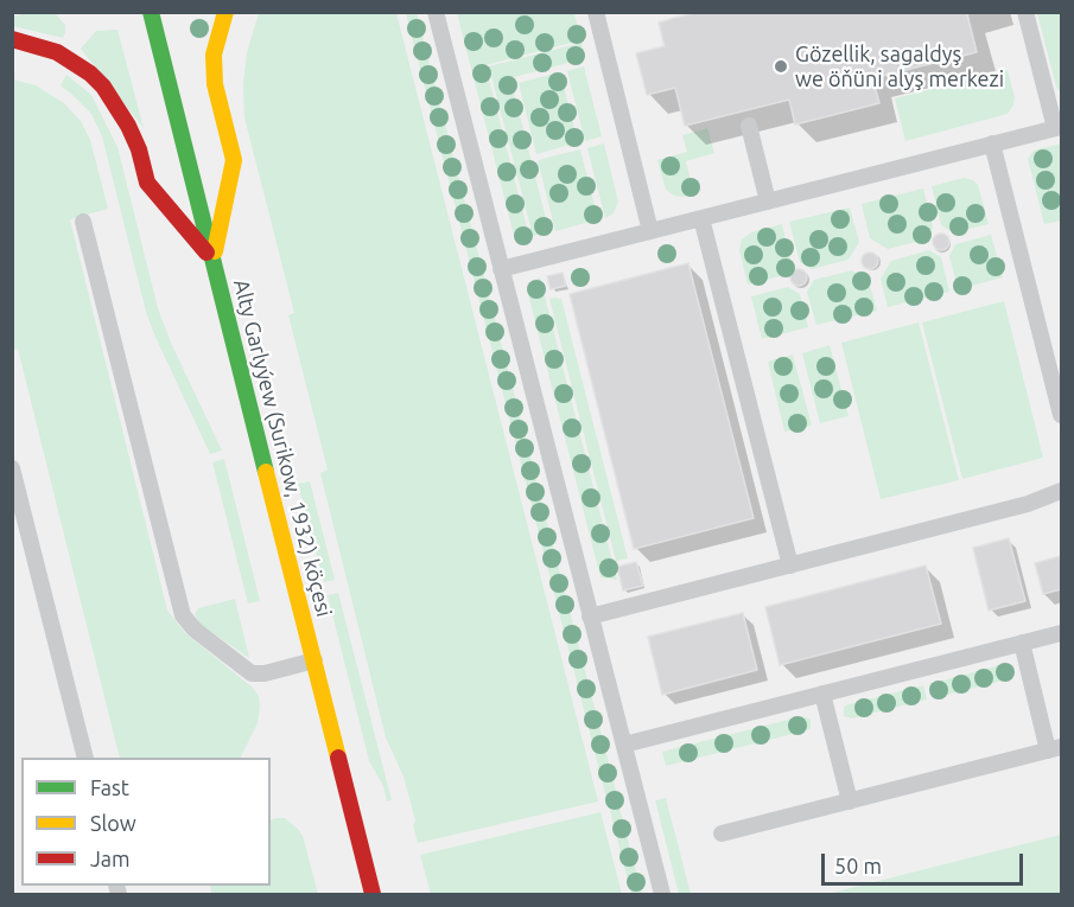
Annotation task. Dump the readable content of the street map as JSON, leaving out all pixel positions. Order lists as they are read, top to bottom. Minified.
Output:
{"streets":{"street":["Alty Garlyýew (Surikow, 1932) köçesi"]},"places":["Gözellik, sagaldyş we öňüni alyş merkezi"],"legend":["Fast","Slow","Jam"],"scale_bar":"50 m"}
